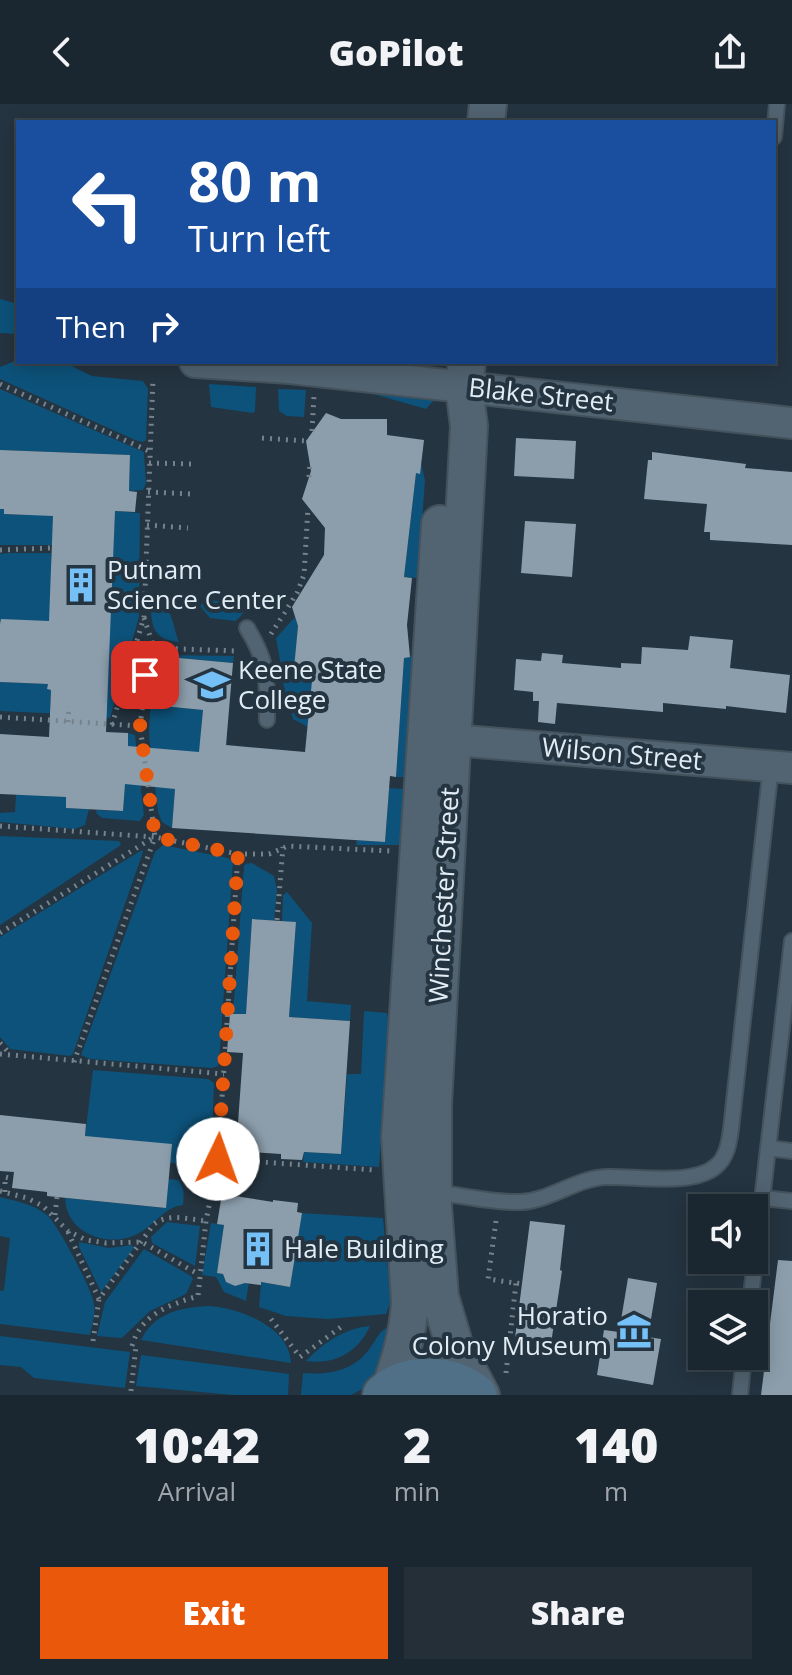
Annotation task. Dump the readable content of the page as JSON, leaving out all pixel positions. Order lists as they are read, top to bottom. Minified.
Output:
{"streets":{"street":["Blake Street","Wilson Street","Winchester Street"]},"crossings":[["Blake Street","Winchester Street"],["Wilson Street","Winchester Street"]],"places":{"building":["Putnam Science Center","Hale Building"],"school or university":["Keene State College"],"museum":["Horatio Colony Museum"]},"page":{"header":"GoPilot","turn":["80 m","Turn left"],"then":"Then","eta":["10:42","Arrival","2","min","140","m"],"buttons":["Exit","Share"]}}
